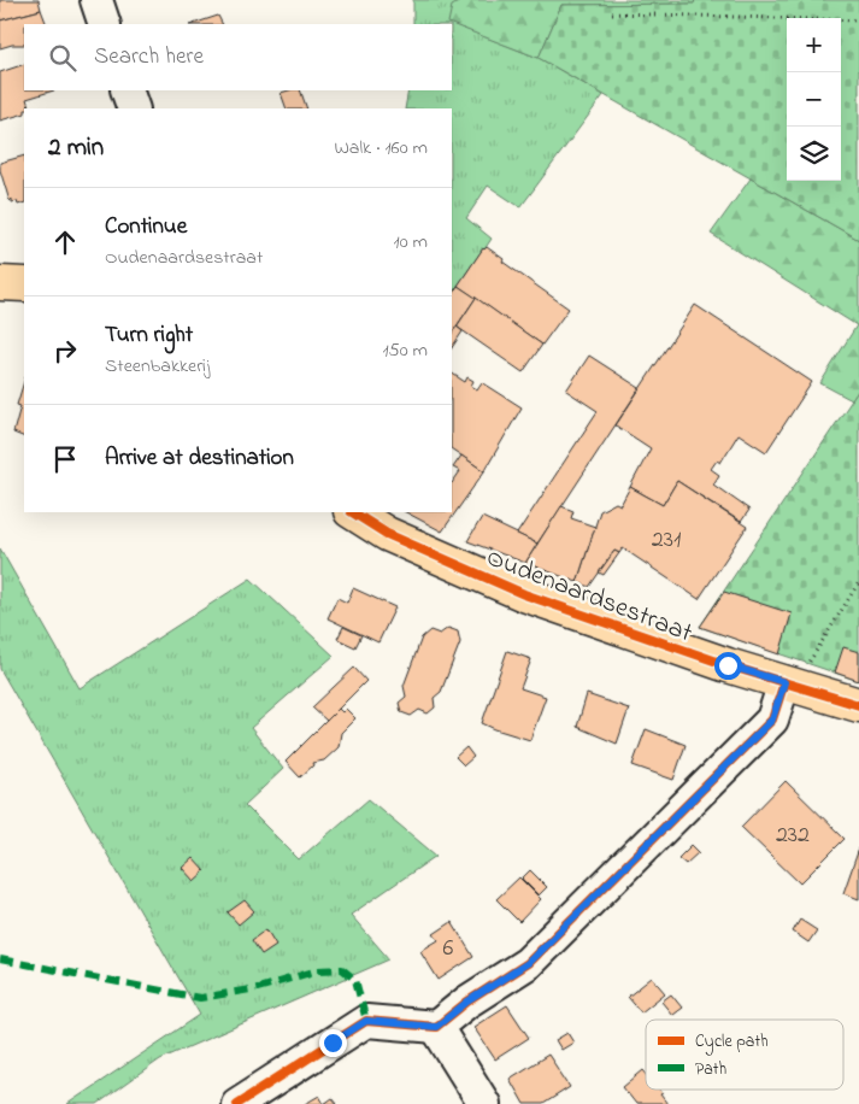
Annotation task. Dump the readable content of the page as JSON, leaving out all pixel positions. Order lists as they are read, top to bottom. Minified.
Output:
{"streets":{"main road":["Oudenaardsestraat"]},"house_numbers":["231","232","6"],"legend":["Cycle path","Path"],"page":{"map_buttons":["+","−"],"search":"Search here","heading":["2 min","Walk · 160 m"],"list":[["Continue","Oudenaardsestraat","10 m"],["Turn right","Steenbakkerij","150 m"],"Arrive at destination"]}}
